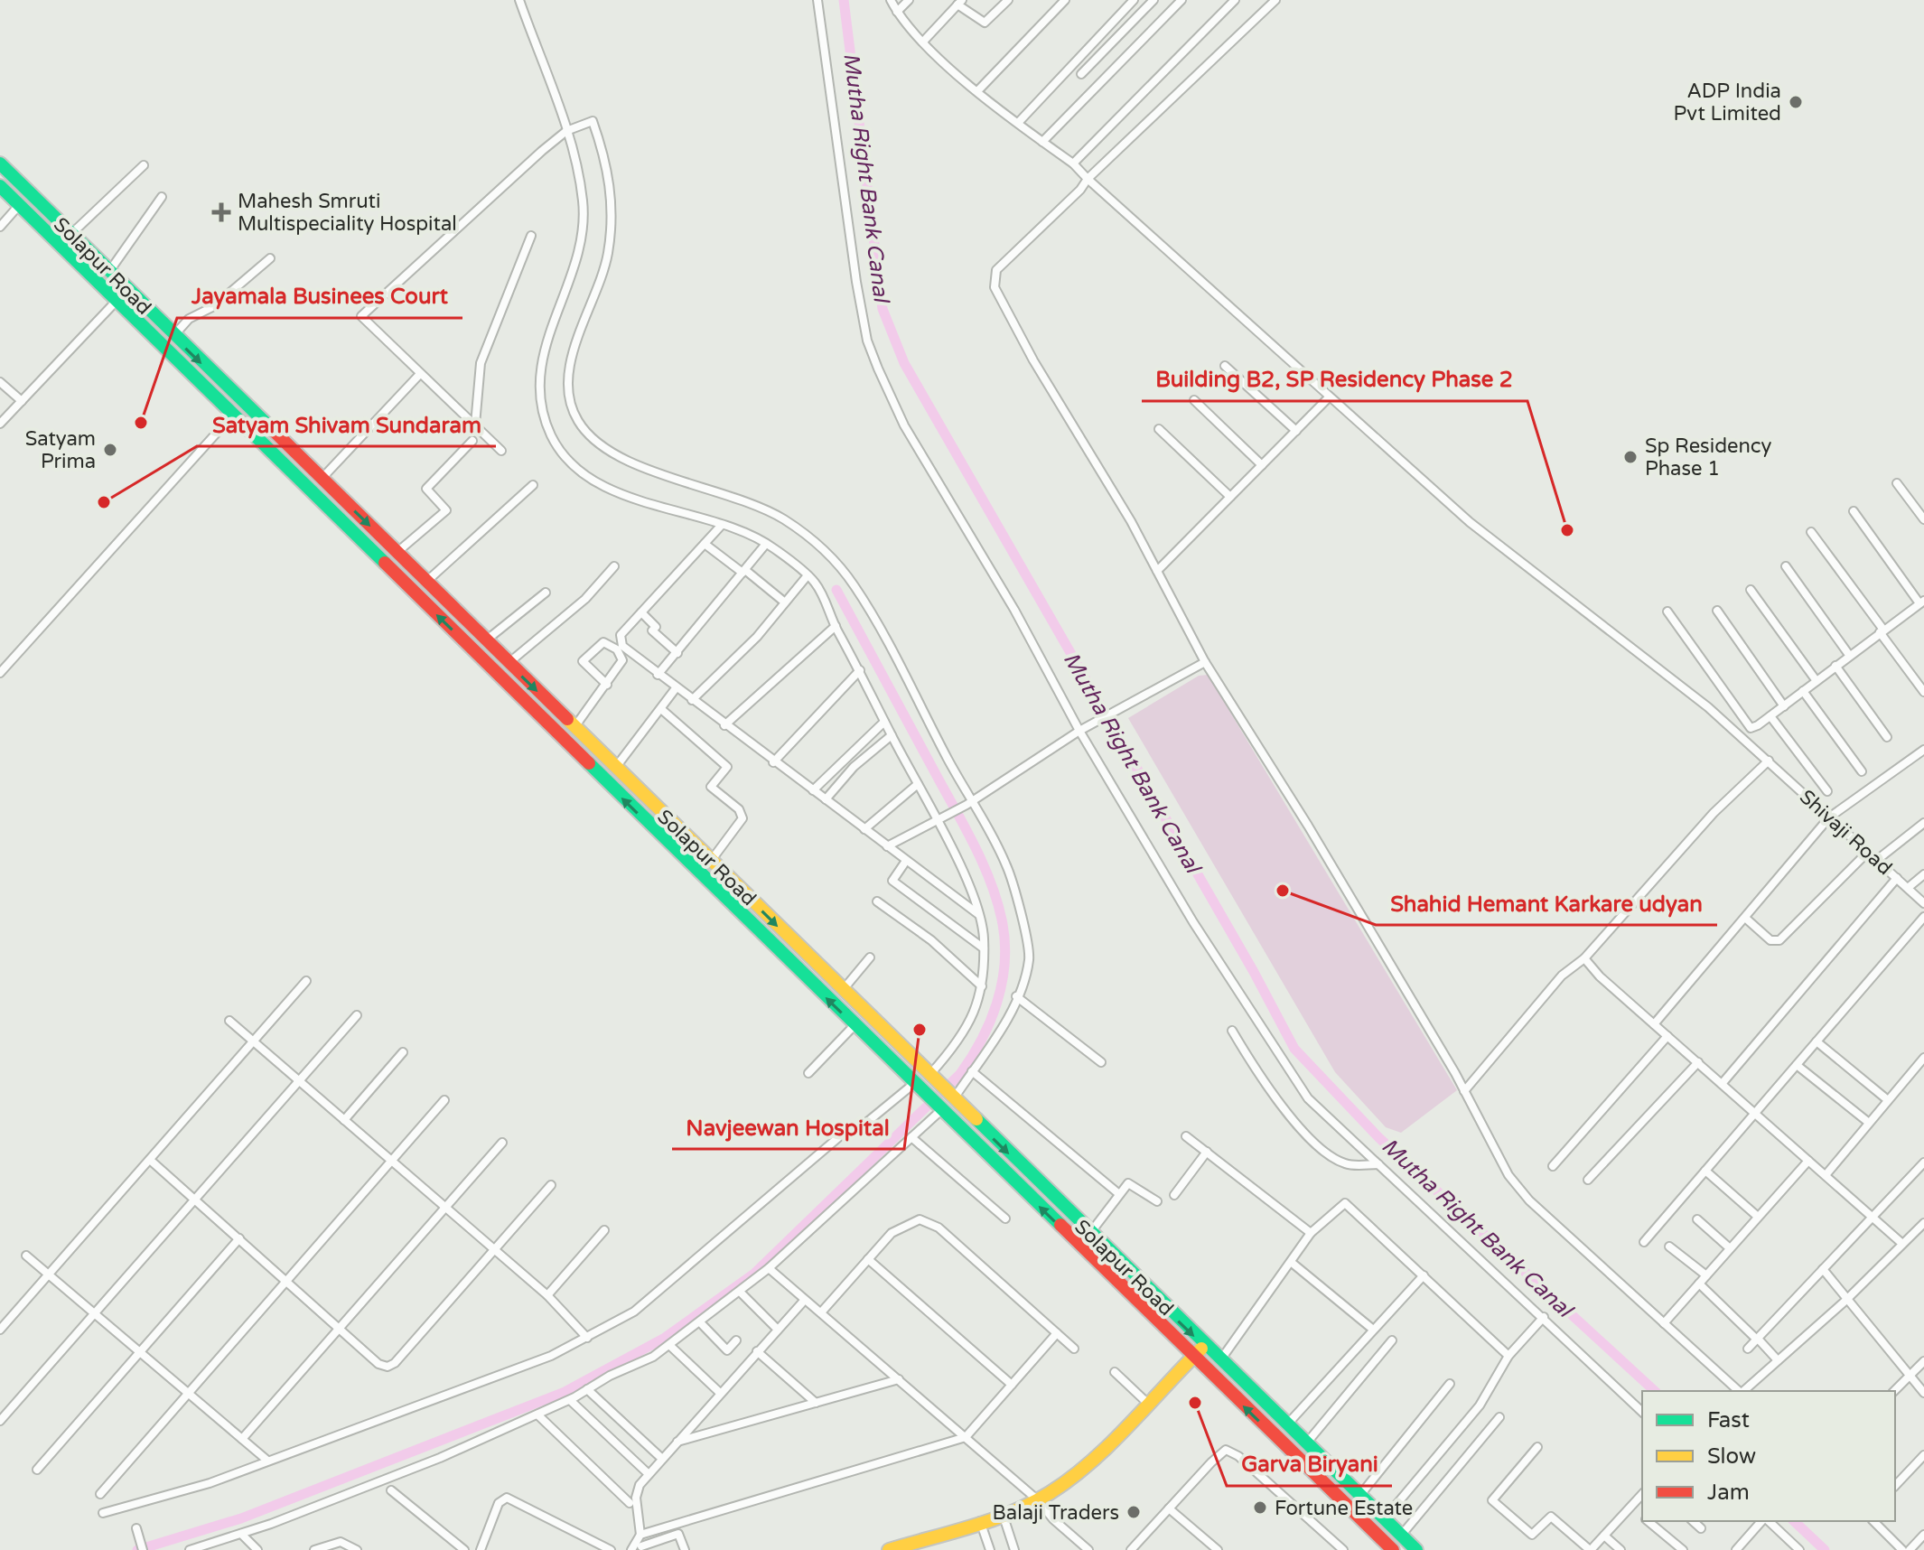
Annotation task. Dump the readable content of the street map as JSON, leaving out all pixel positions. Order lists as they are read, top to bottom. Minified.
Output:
{"streets":{"main road":["Solapur Road"],"street":["Shivaji Road"]},"water":["Mutha Right Bank Canal"],"places":{"other":["ADP India Pvt Limited","Jayamala Businees Court","Satyam Prima","Sp Residency Phase 1","Satyam Shivam Sundaram","Building B2, SP Residency Phase 2","Shahid Hemant Karkare udyan","Navjeewan Hospital","Garva Biryani","Fortune Estate","Balaji Traders"],"health":["Mahesh Smruti Multispeciality Hospital"]},"legend":["Fast","Slow","Jam"]}
